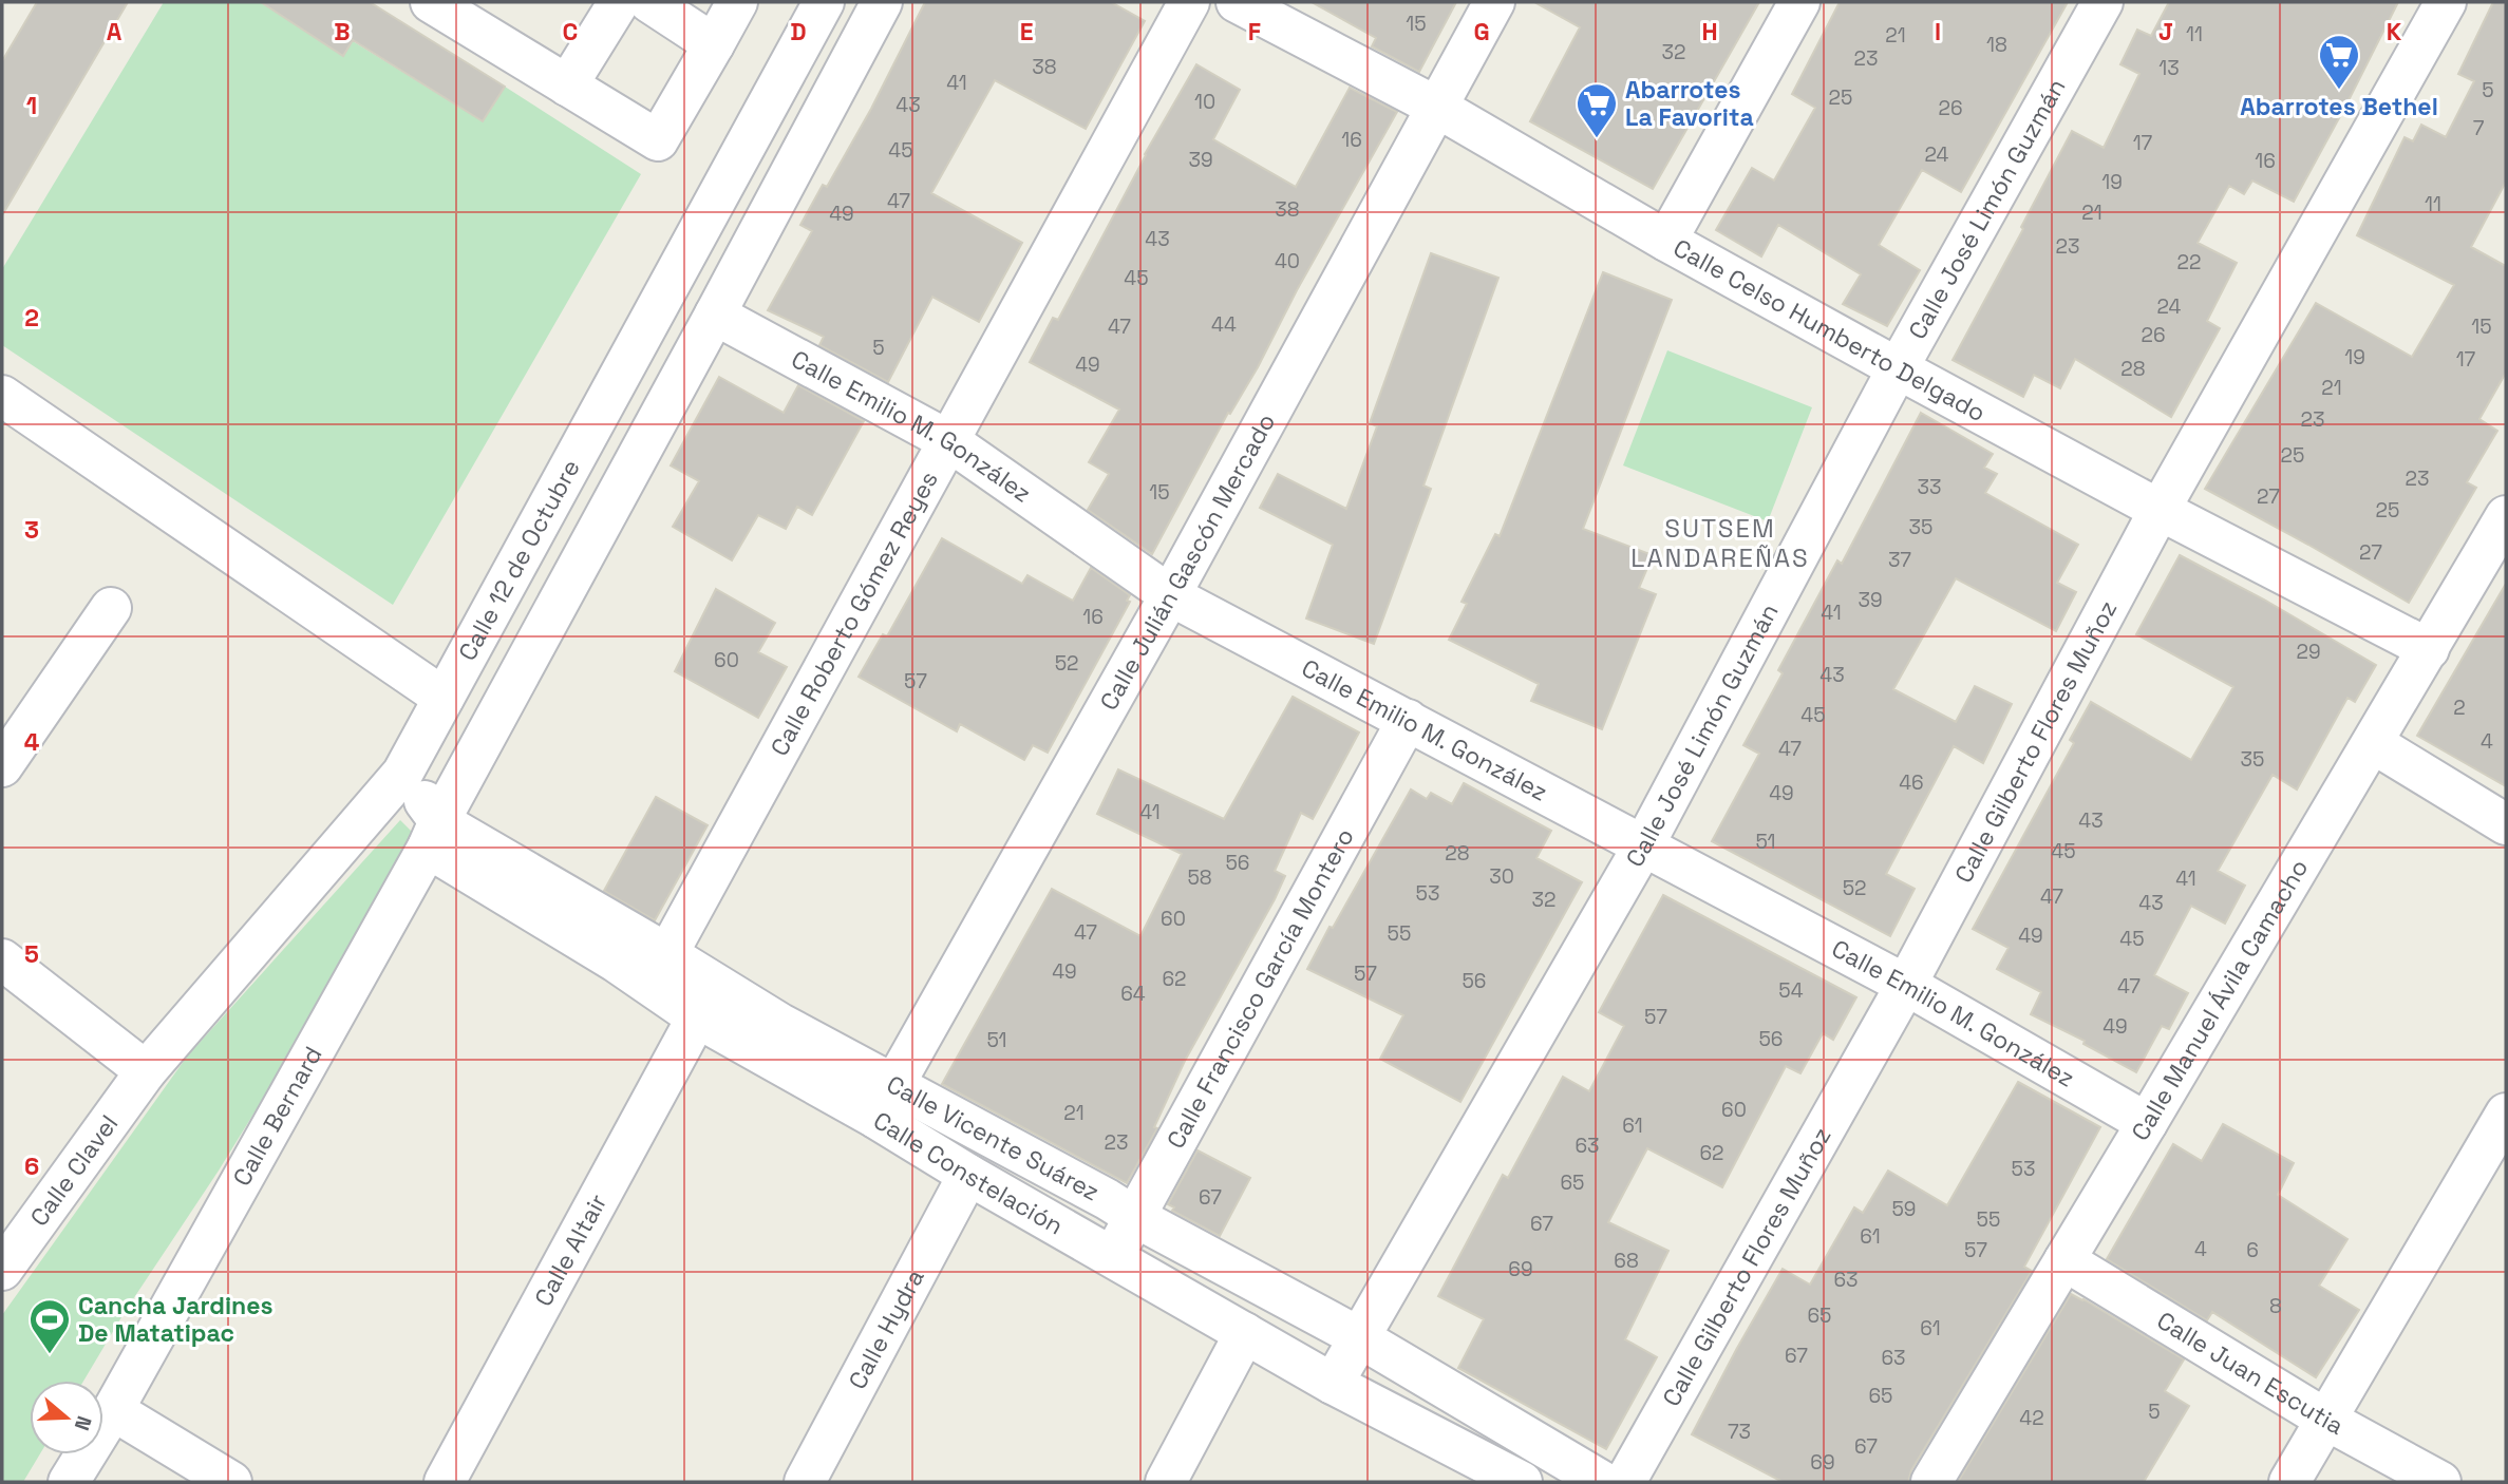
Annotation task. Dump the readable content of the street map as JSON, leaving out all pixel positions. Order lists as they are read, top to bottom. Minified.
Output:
{"streets":{"street":["Calle José Limón Guzmán","Calle Celso Humberto Delgado","Calle Emilio M. González","Calle 12 de Octubre","Calle Julián Gascón Mercado","Calle Roberto Gómez Reyes","Calle Gilberto Flores Muñoz","Calle Francisco García Montero","Calle Manuel Ávila Camacho","Calle Bernard","Calle Vicente Suárez","Calle Clavel","Calle Constelación","Calle Altair","Calle Hydra","Calle Juan Escutia"]},"crossings":[["Calle José Limón Guzmán","Calle Celso Humberto Delgado"],["Calle José Limón Guzmán","Calle Emilio M. González"],["Calle José Limón Guzmán","Calle Vicente Suárez"],["Calle José Limón Guzmán","Calle Constelación"],["Calle Celso Humberto Delgado","Calle Julián Gascón Mercado"],["Calle Celso Humberto Delgado","Calle Gilberto Flores Muñoz"],["Calle Celso Humberto Delgado","Calle Manuel Ávila Camacho"],["Calle Emilio M. González","Calle Julián Gascón Mercado"],["Calle Emilio M. González","Calle Roberto Gómez Reyes"],["Calle Emilio M. González","Calle Gilberto Flores Muñoz"],["Calle Emilio M. González","Calle Francisco García Montero"],["Calle Emilio M. González","Calle Manuel Ávila Camacho"],["Calle 12 de Octubre","Calle Vicente Suárez"],["Calle 12 de Octubre","Calle Clavel"],["Calle Julián Gascón Mercado","Calle Vicente Suárez"],["Calle Julián Gascón Mercado","Calle Constelación"],["Calle Roberto Gómez Reyes","Calle Vicente Suárez"],["Calle Francisco García Montero","Calle Vicente Suárez"],["Calle Francisco García Montero","Calle Constelación"],["Calle Manuel Ávila Camacho","Calle Juan Escutia"],["Calle Bernard","Calle Vicente Suárez"],["Calle Vicente Suárez","Calle Constelación"],["Calle Constelación","Calle Altair"],["Calle Constelación","Calle Hydra"]],"districts":["SUTSEM LANDAREÑAS"],"places":{"supermarket":["Abarrotes Bethel","Abarrotes La Favorita"],"sports":["Cancha Jardines De Matatipac"]},"house_numbers":["15","11","21","18","32","23","38","13","41","5","25","10","43","26","7","16","17","45","24","39","16","19","47","11","38","21","49","43","23","40","22","45","24","44","47","15","26","5","19","17","49","28","21","23","25","23","33","15","27","25","35","27","37","39","41","16","29","60","52","43","57","2","45","4","47","35","46","49","41","43","51","45","28","56","30","58","41","52","53","47","32","43","60","47","55","49","45","49","57","62","56","47","54","64","57","49","56","51","60","21","61","23","63","62","53","65","67","59","55","67","61","4","57","6","68","69","63","8","65","61","67","63","65","5","42","73","67","69"],"north":"right","grid":{"columns":["A","B","C","D","E","F","G","H","I","J","K"],"rows":["1","2","3","4","5","6"]}}
